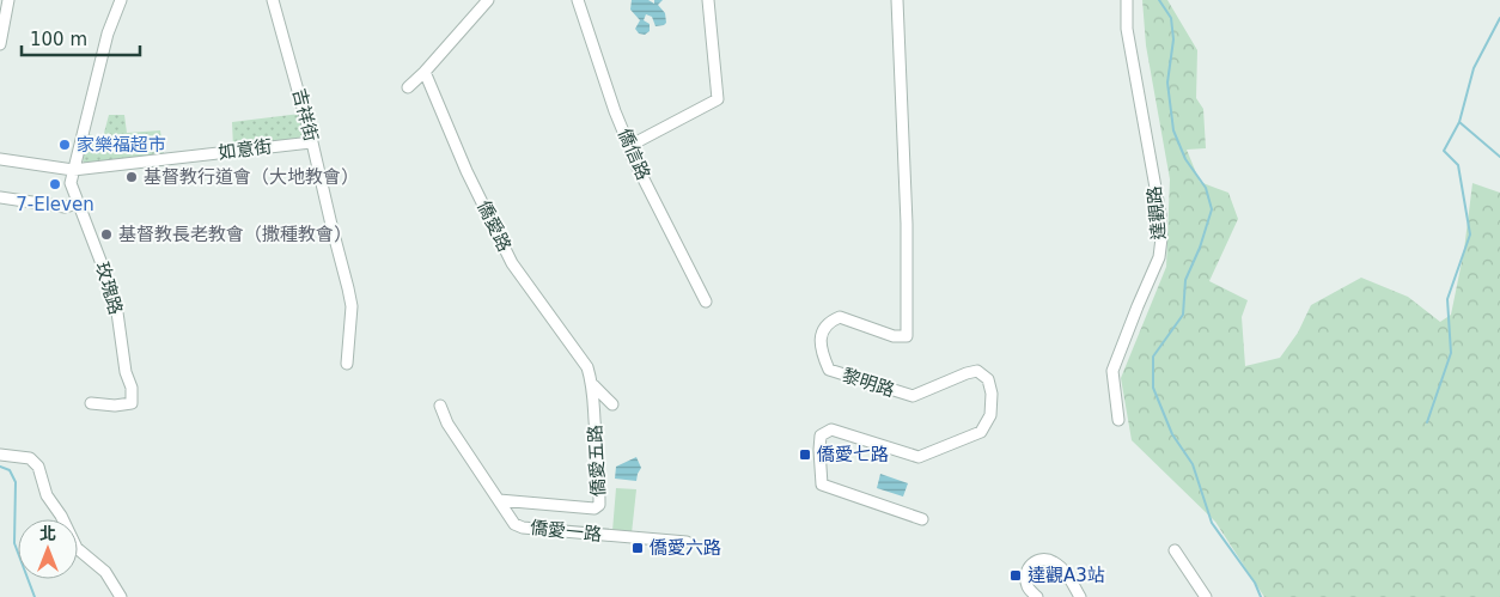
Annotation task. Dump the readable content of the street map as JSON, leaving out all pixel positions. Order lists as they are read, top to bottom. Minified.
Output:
{"streets":{"street":["吉祥街","如意街","僑信路","達觀路","僑愛路","玫瑰路","黎明路","僑愛五路","僑愛一路"]},"crossings":[["吉祥街","如意街"],["如意街","玫瑰路"],["僑愛路","僑愛五路"],["僑愛五路","僑愛一路"]],"places":{"other":["家樂福超市","基督教行道會（大地教會）","7-Eleven","基督教長老教會（撒種教會）"],"transit":["僑愛七路","僑愛六路","達觀A3站"]},"scale_bar":"100 m","north":"top"}
